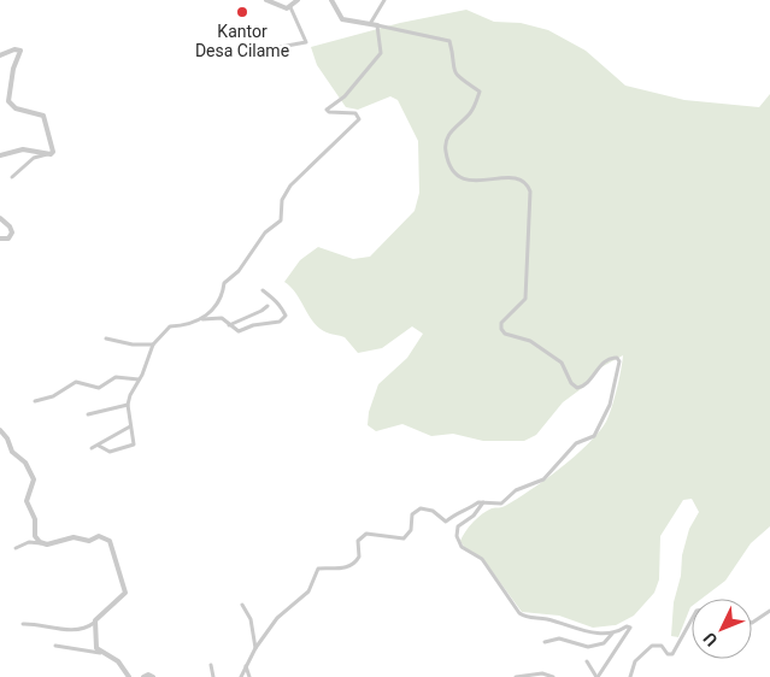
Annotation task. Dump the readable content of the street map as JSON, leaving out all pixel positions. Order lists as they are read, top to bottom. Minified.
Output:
{"places":["Kantor Desa Cilame"],"north":"bottom left"}
